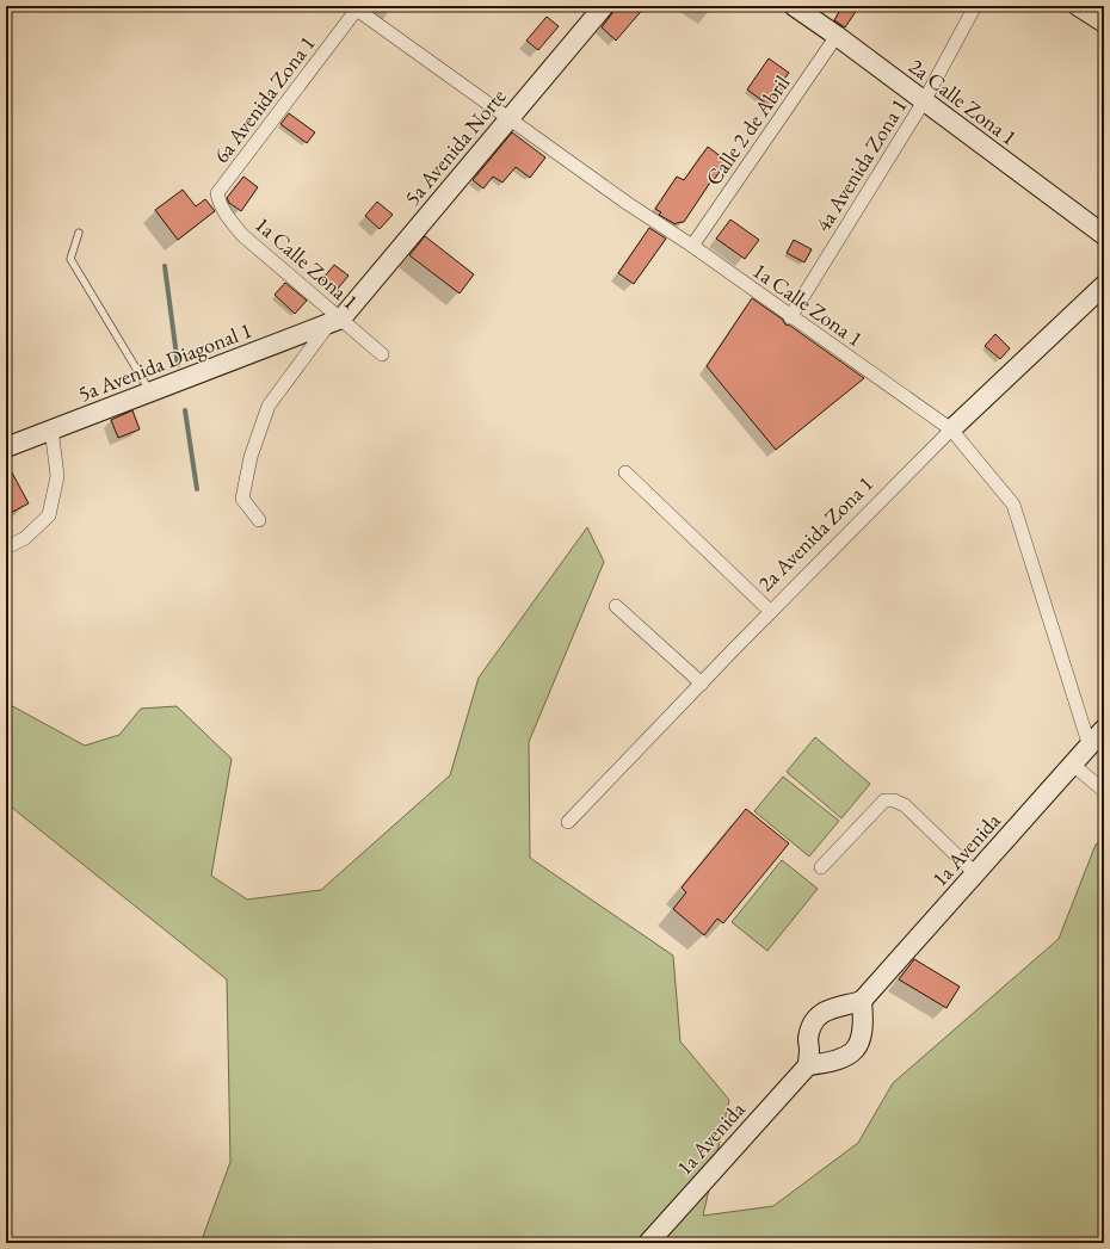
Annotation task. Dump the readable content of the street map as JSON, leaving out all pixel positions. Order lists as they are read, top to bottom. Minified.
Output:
{"streets":{"street":["6a Avenida Zona 1","2a Calle Zona 1","Calle 2 de Abril","5a Avenida Norte","4a Avenida Zona 1","1a Calle Zona 1","5a Avenida Diagonal 1","2a Avenida Zona 1","1a Avenida"]},"crossings":[["6a Avenida Zona 1","1a Calle Zona 1"],["2a Calle Zona 1","Calle 2 de Abril"],["2a Calle Zona 1","4a Avenida Zona 1"],["Calle 2 de Abril","1a Calle Zona 1"],["5a Avenida Norte","1a Calle Zona 1"],["5a Avenida Norte","5a Avenida Diagonal 1"],["4a Avenida Zona 1","1a Calle Zona 1"],["1a Calle Zona 1","5a Avenida Diagonal 1"],["1a Calle Zona 1","2a Avenida Zona 1"],["1a Calle Zona 1","1a Avenida"]]}
